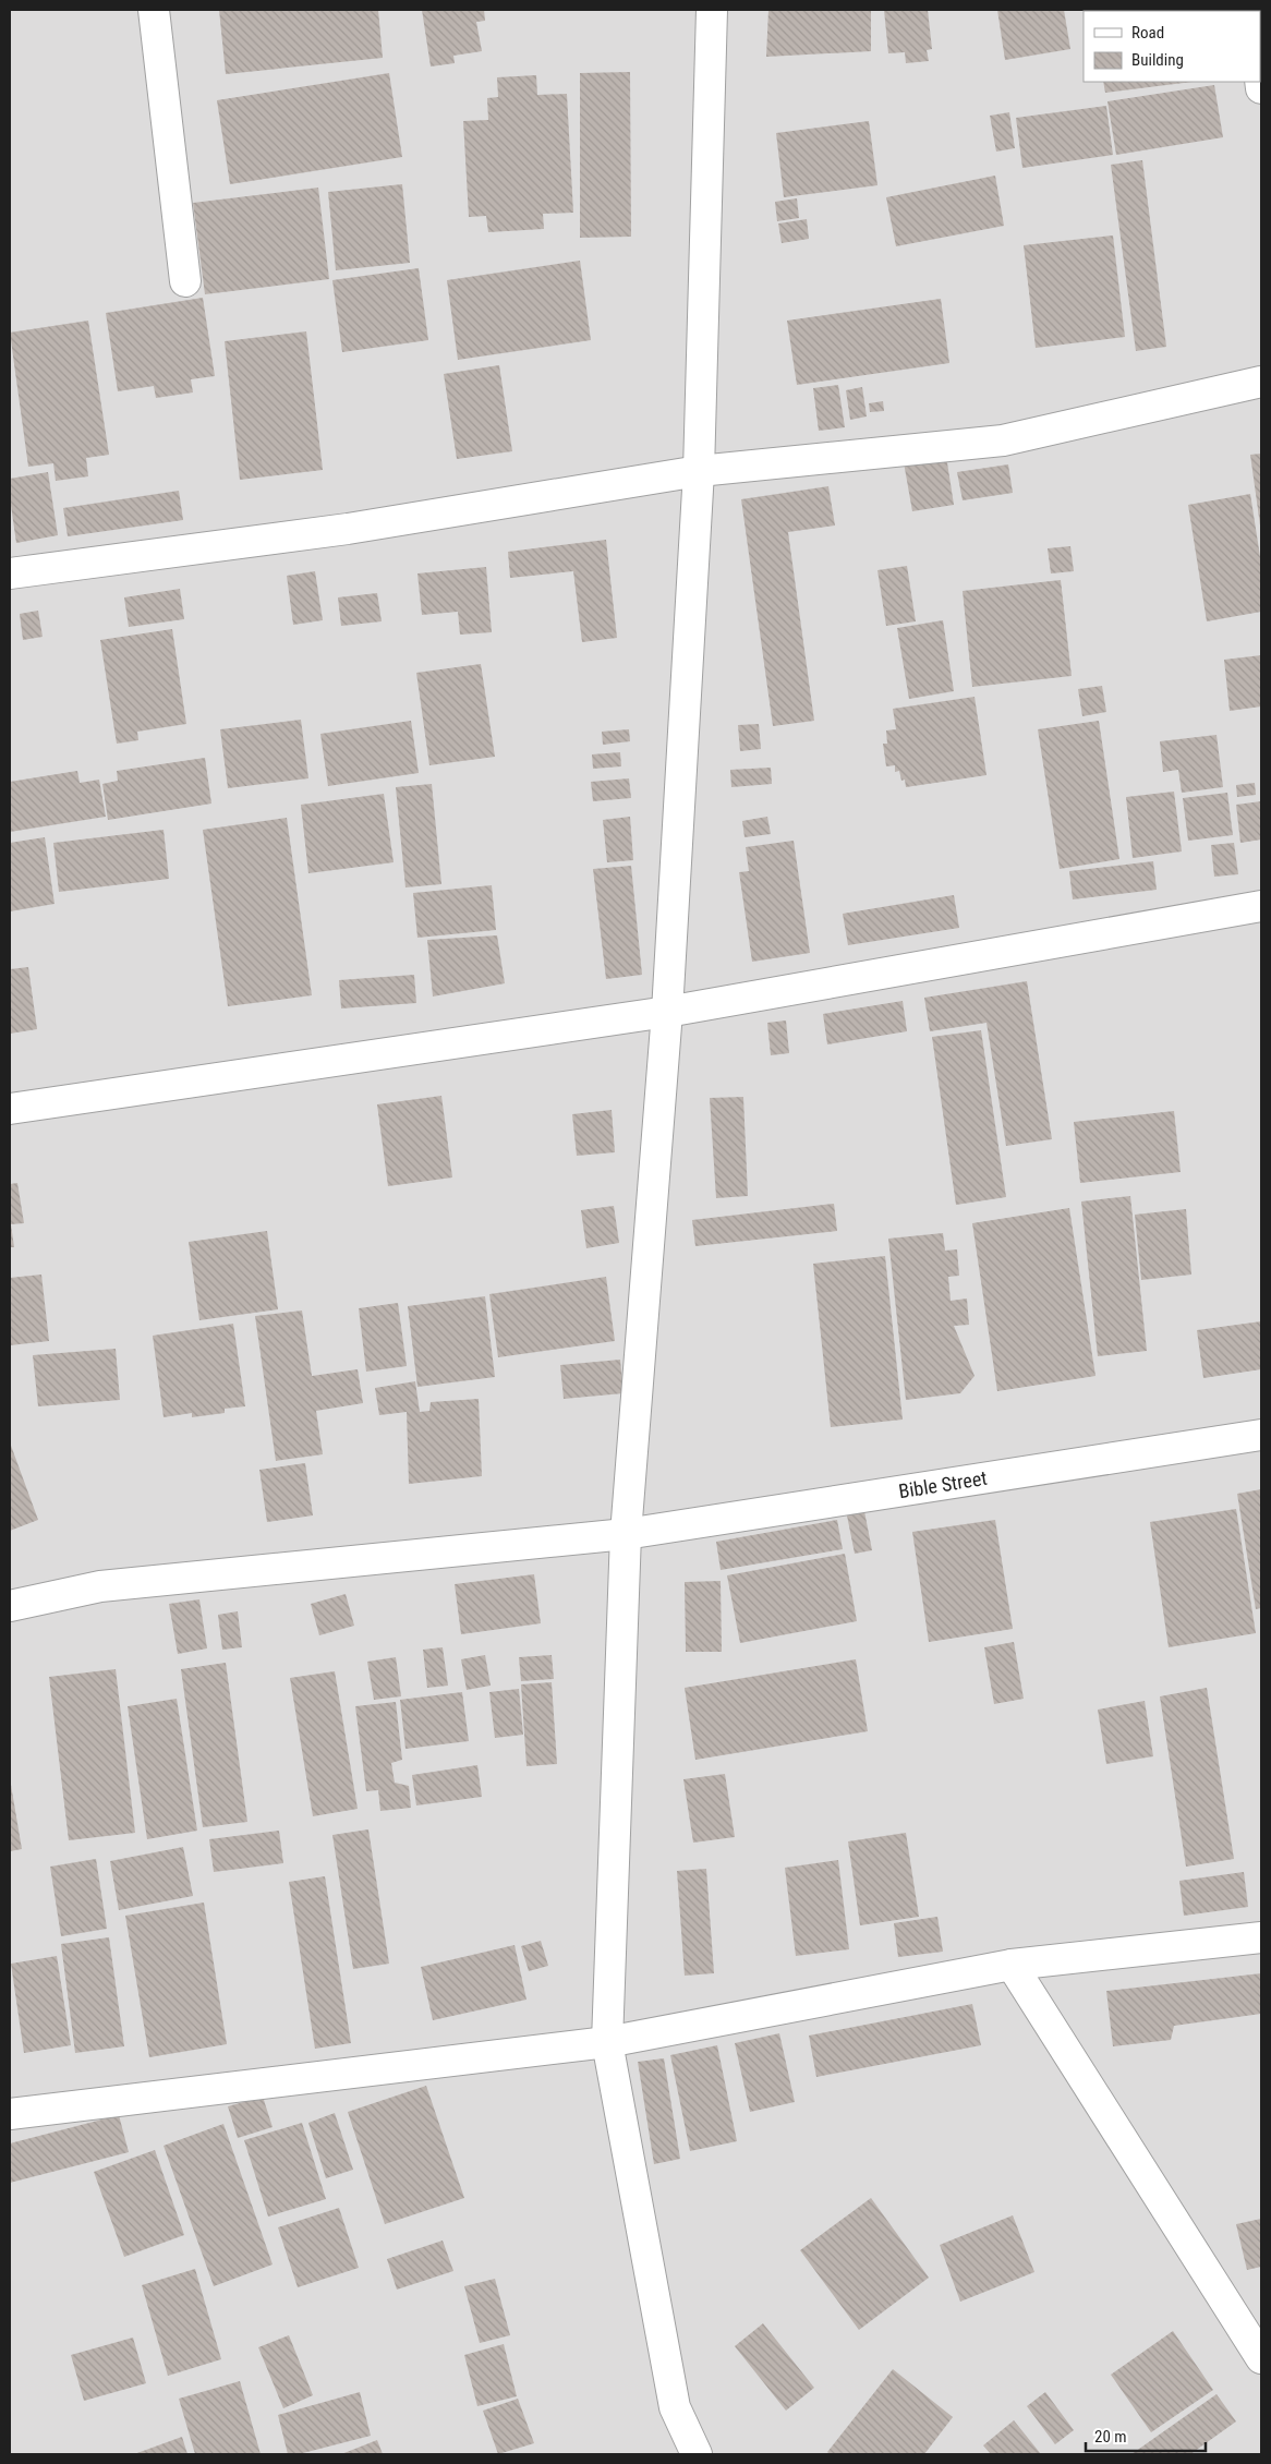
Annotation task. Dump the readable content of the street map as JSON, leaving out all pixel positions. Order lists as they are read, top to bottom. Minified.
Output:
{"streets":{"street":["Bible Street"]},"legend":["Road","Building"],"scale_bar":"20 m"}
